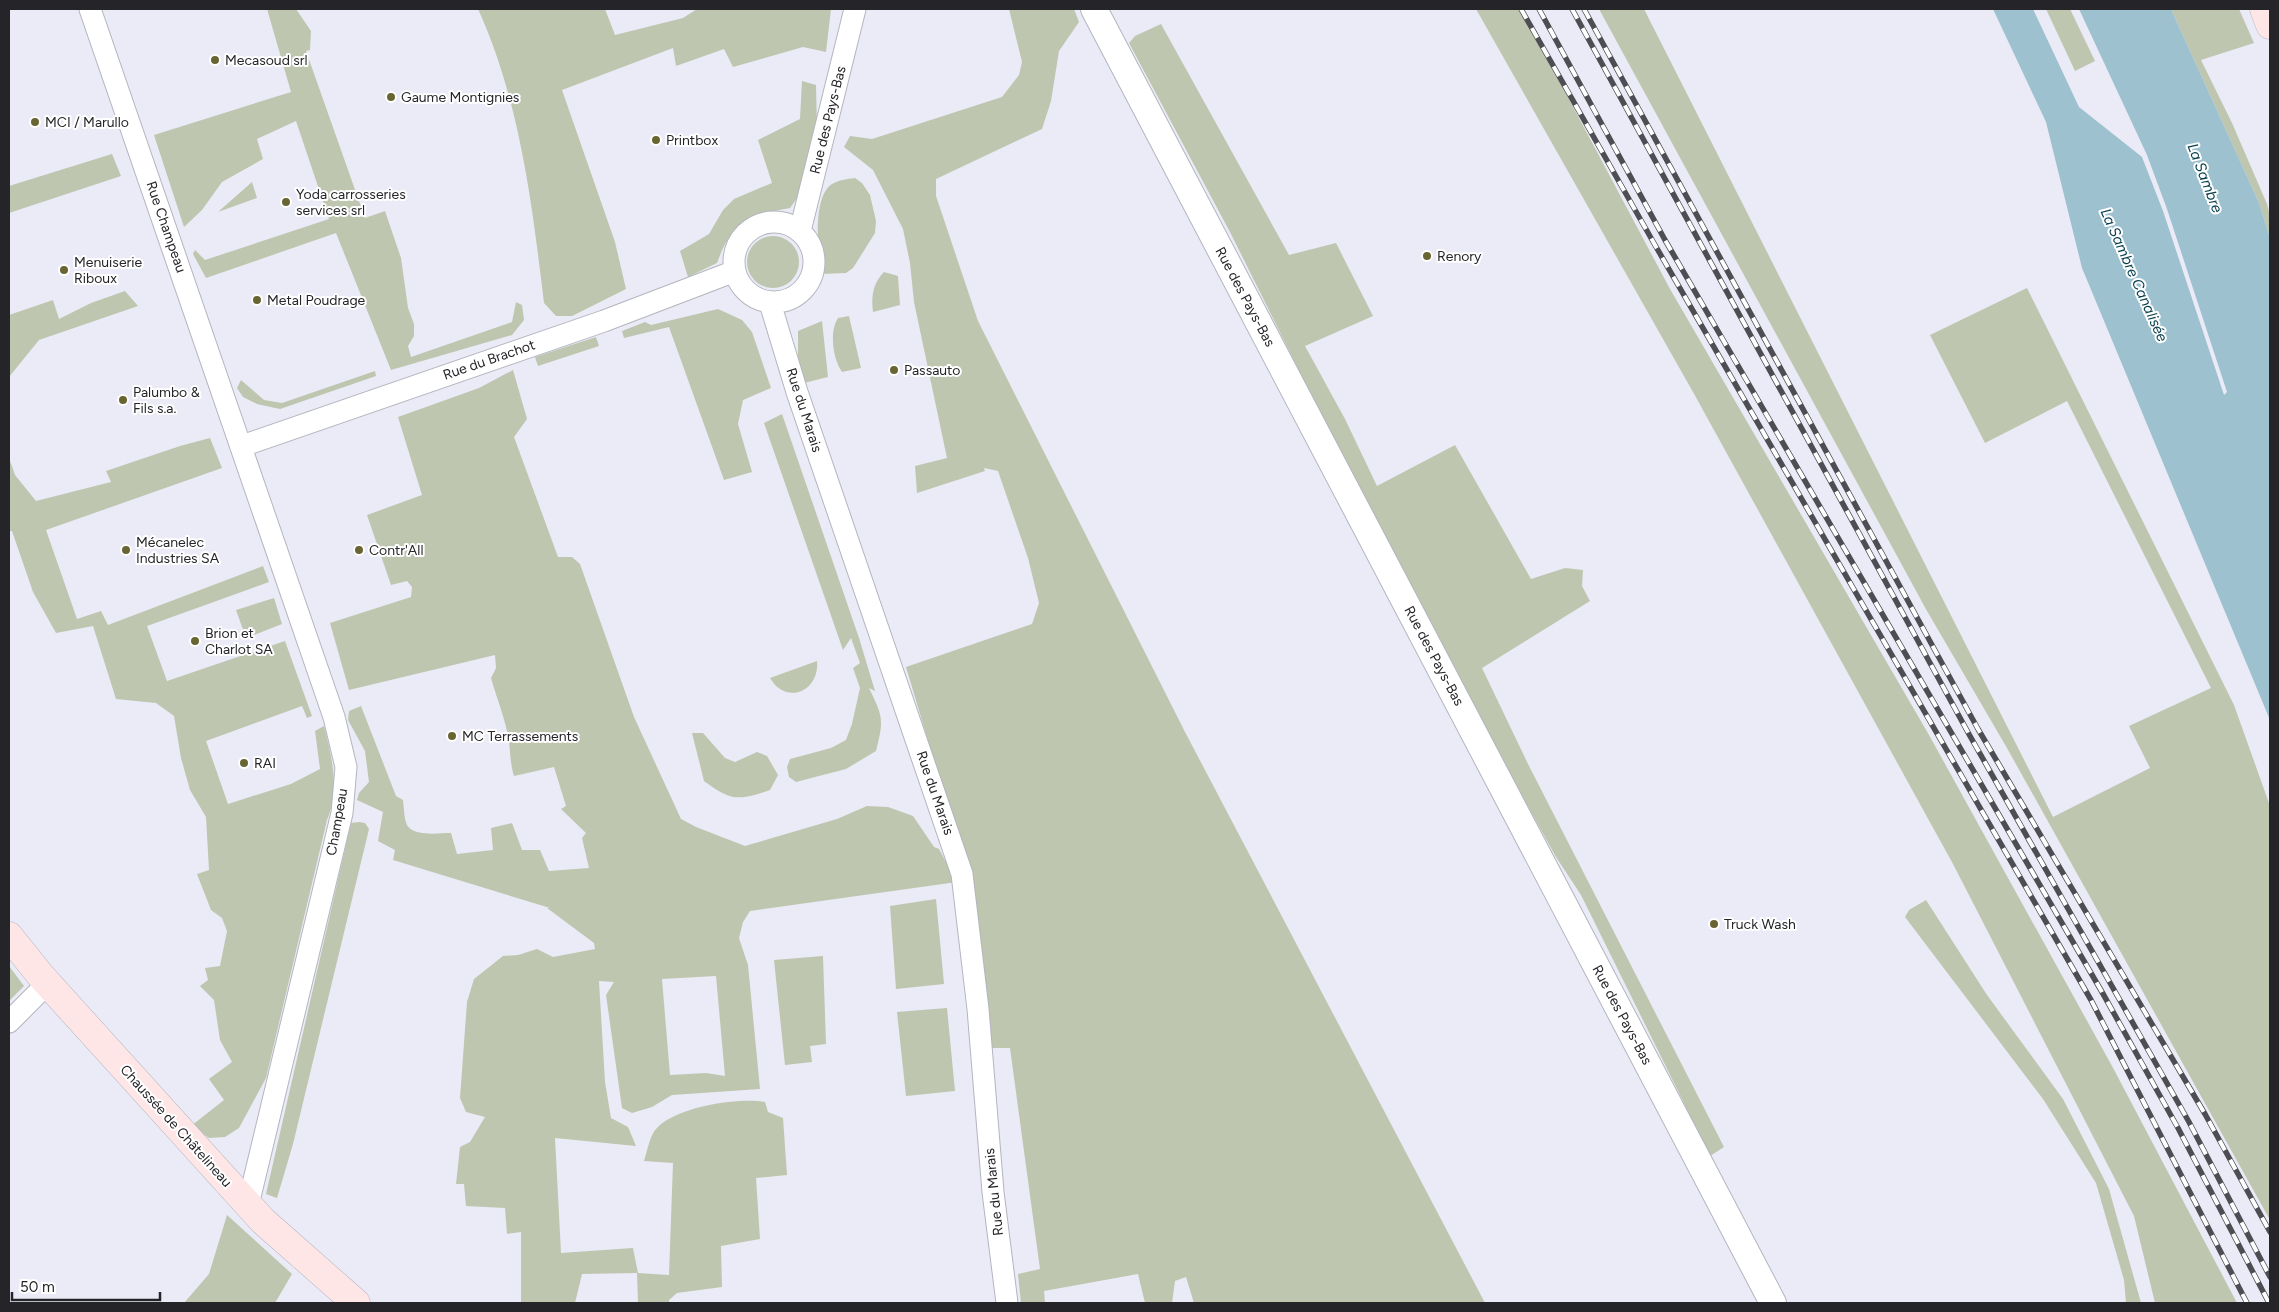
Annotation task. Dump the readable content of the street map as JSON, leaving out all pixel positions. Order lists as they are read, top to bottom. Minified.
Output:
{"streets":{"main road":["Chaussée de Châtelineau"],"street":["Rue des Pays-Bas","Rue Champeau","Rue du Brachot","Rue du Marais","Champeau"]},"crossings":[["Rue des Pays-Bas","Rue du Brachot"],["Rue des Pays-Bas","Rue du Marais"],["Rue Champeau","Rue du Brachot"],["Rue Champeau","Champeau"],["Rue du Brachot","Rue du Marais"],["Rue du Brachot","Champeau"],["Champeau","Chaussée de Châtelineau"]],"water":["La Sambre","La Sambre Canalisée"],"places":["Mecasoud srl","Gaume Montignies","MCI / Marullo","Printbox","Yoda carrosseries services srl","Renory","Menuiserie Riboux","Metal Poudrage","Passauto","Palumbo & Fils s.a.","Mécanelec Industries SA","Contr'All","Brion et Charlot SA","MC Terrassements","RAI","Truck Wash"],"scale_bar":"50 m"}
